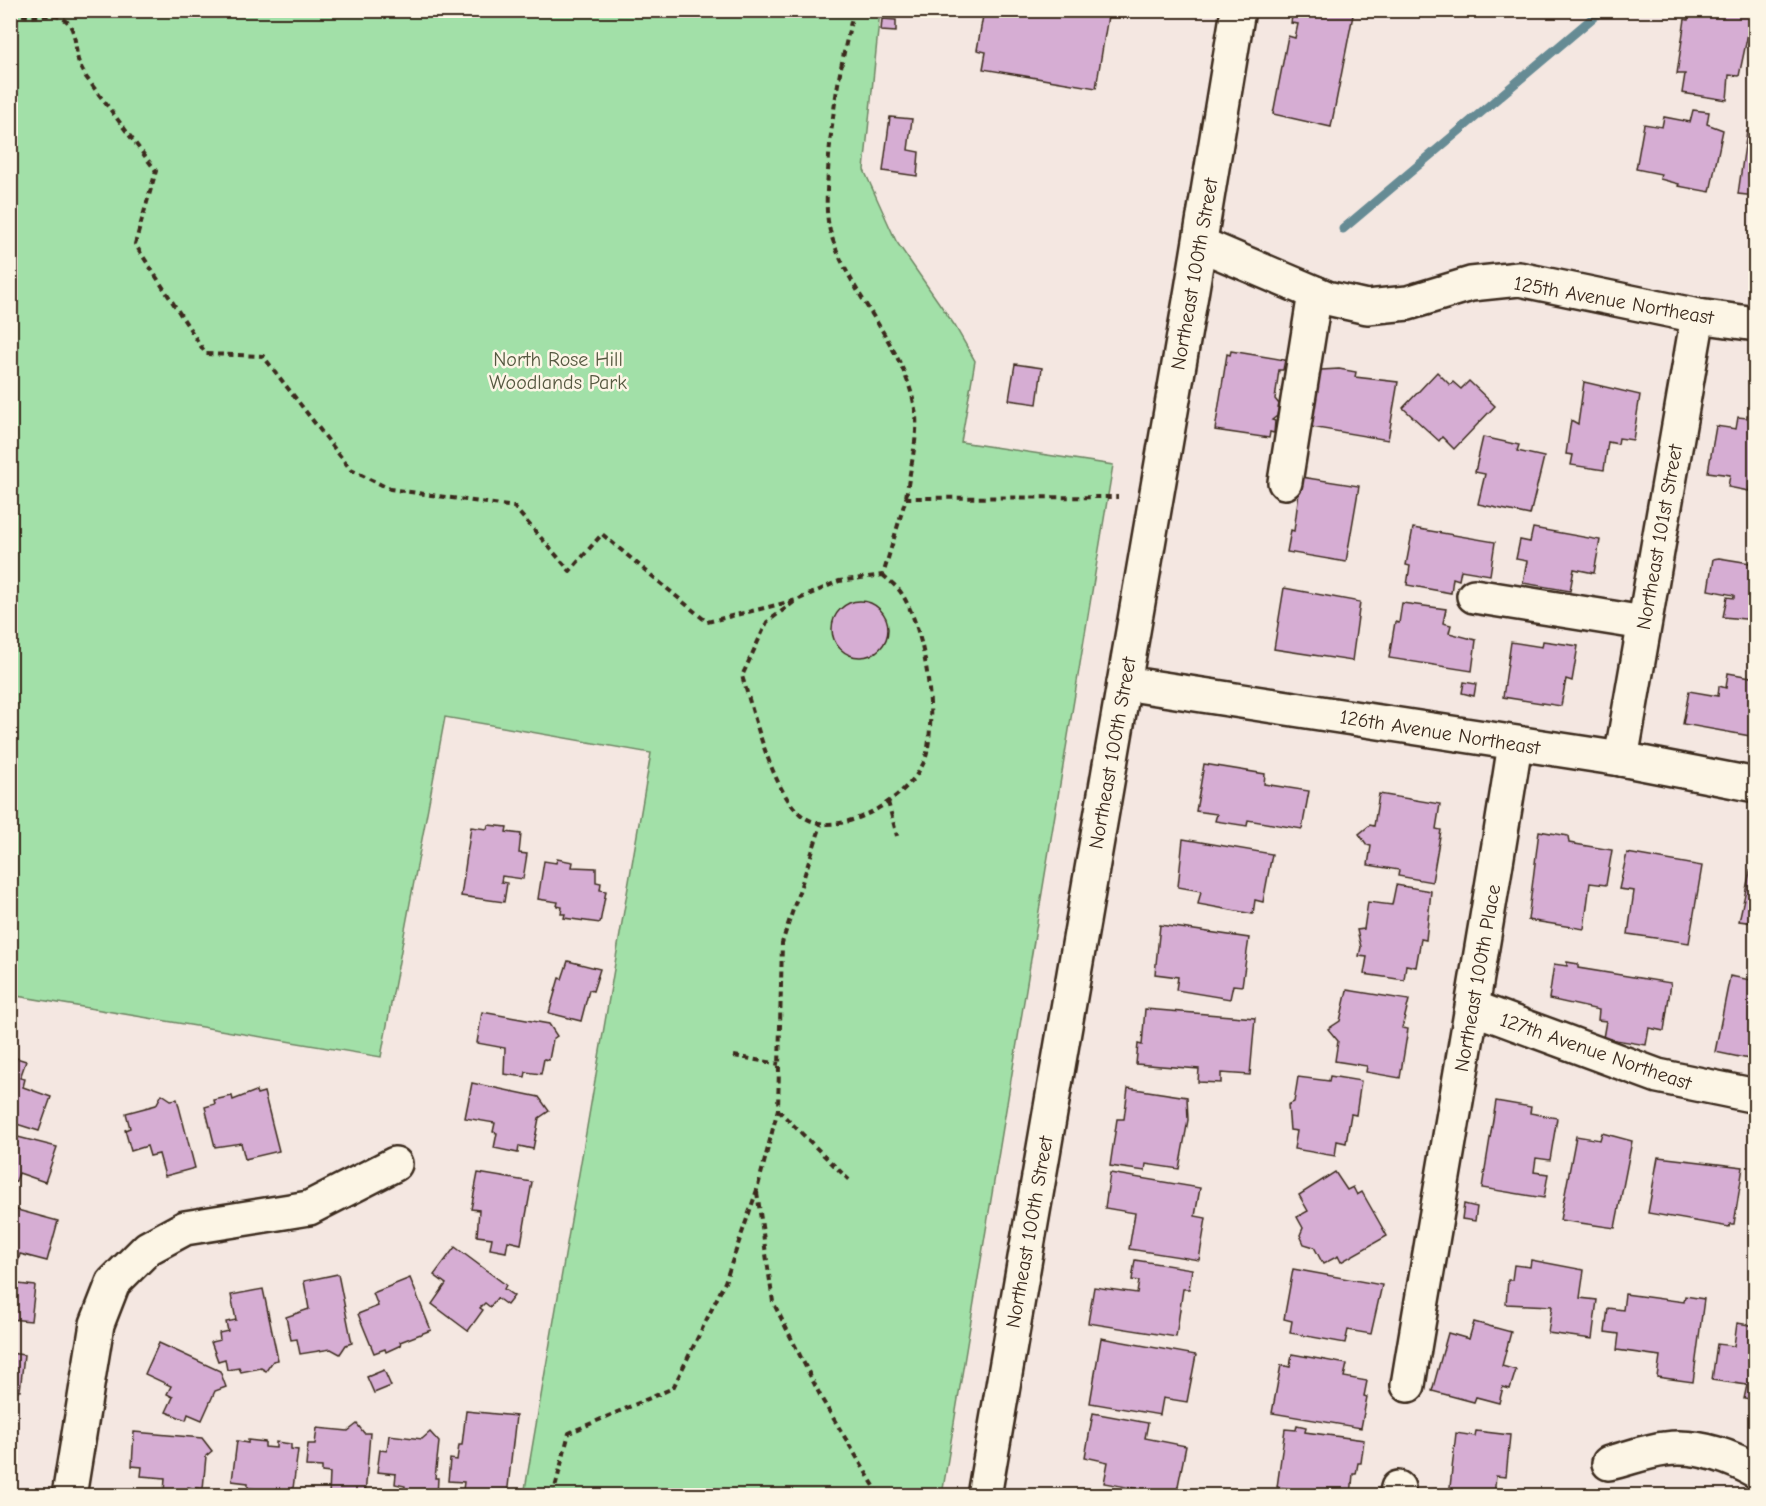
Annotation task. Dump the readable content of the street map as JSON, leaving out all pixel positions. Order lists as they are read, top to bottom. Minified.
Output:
{"streets":{"street":["Northeast 100th Street","125th Avenue Northeast","Northeast 101st Street","126th Avenue Northeast","Northeast 100th Place","127th Avenue Northeast"]},"crossings":[["Northeast 100th Street","125th Avenue Northeast"],["Northeast 100th Street","126th Avenue Northeast"],["125th Avenue Northeast","Northeast 101st Street"],["Northeast 101st Street","126th Avenue Northeast"],["126th Avenue Northeast","Northeast 100th Place"],["Northeast 100th Place","127th Avenue Northeast"]],"parks":["North Rose Hill Woodlands Park"]}
